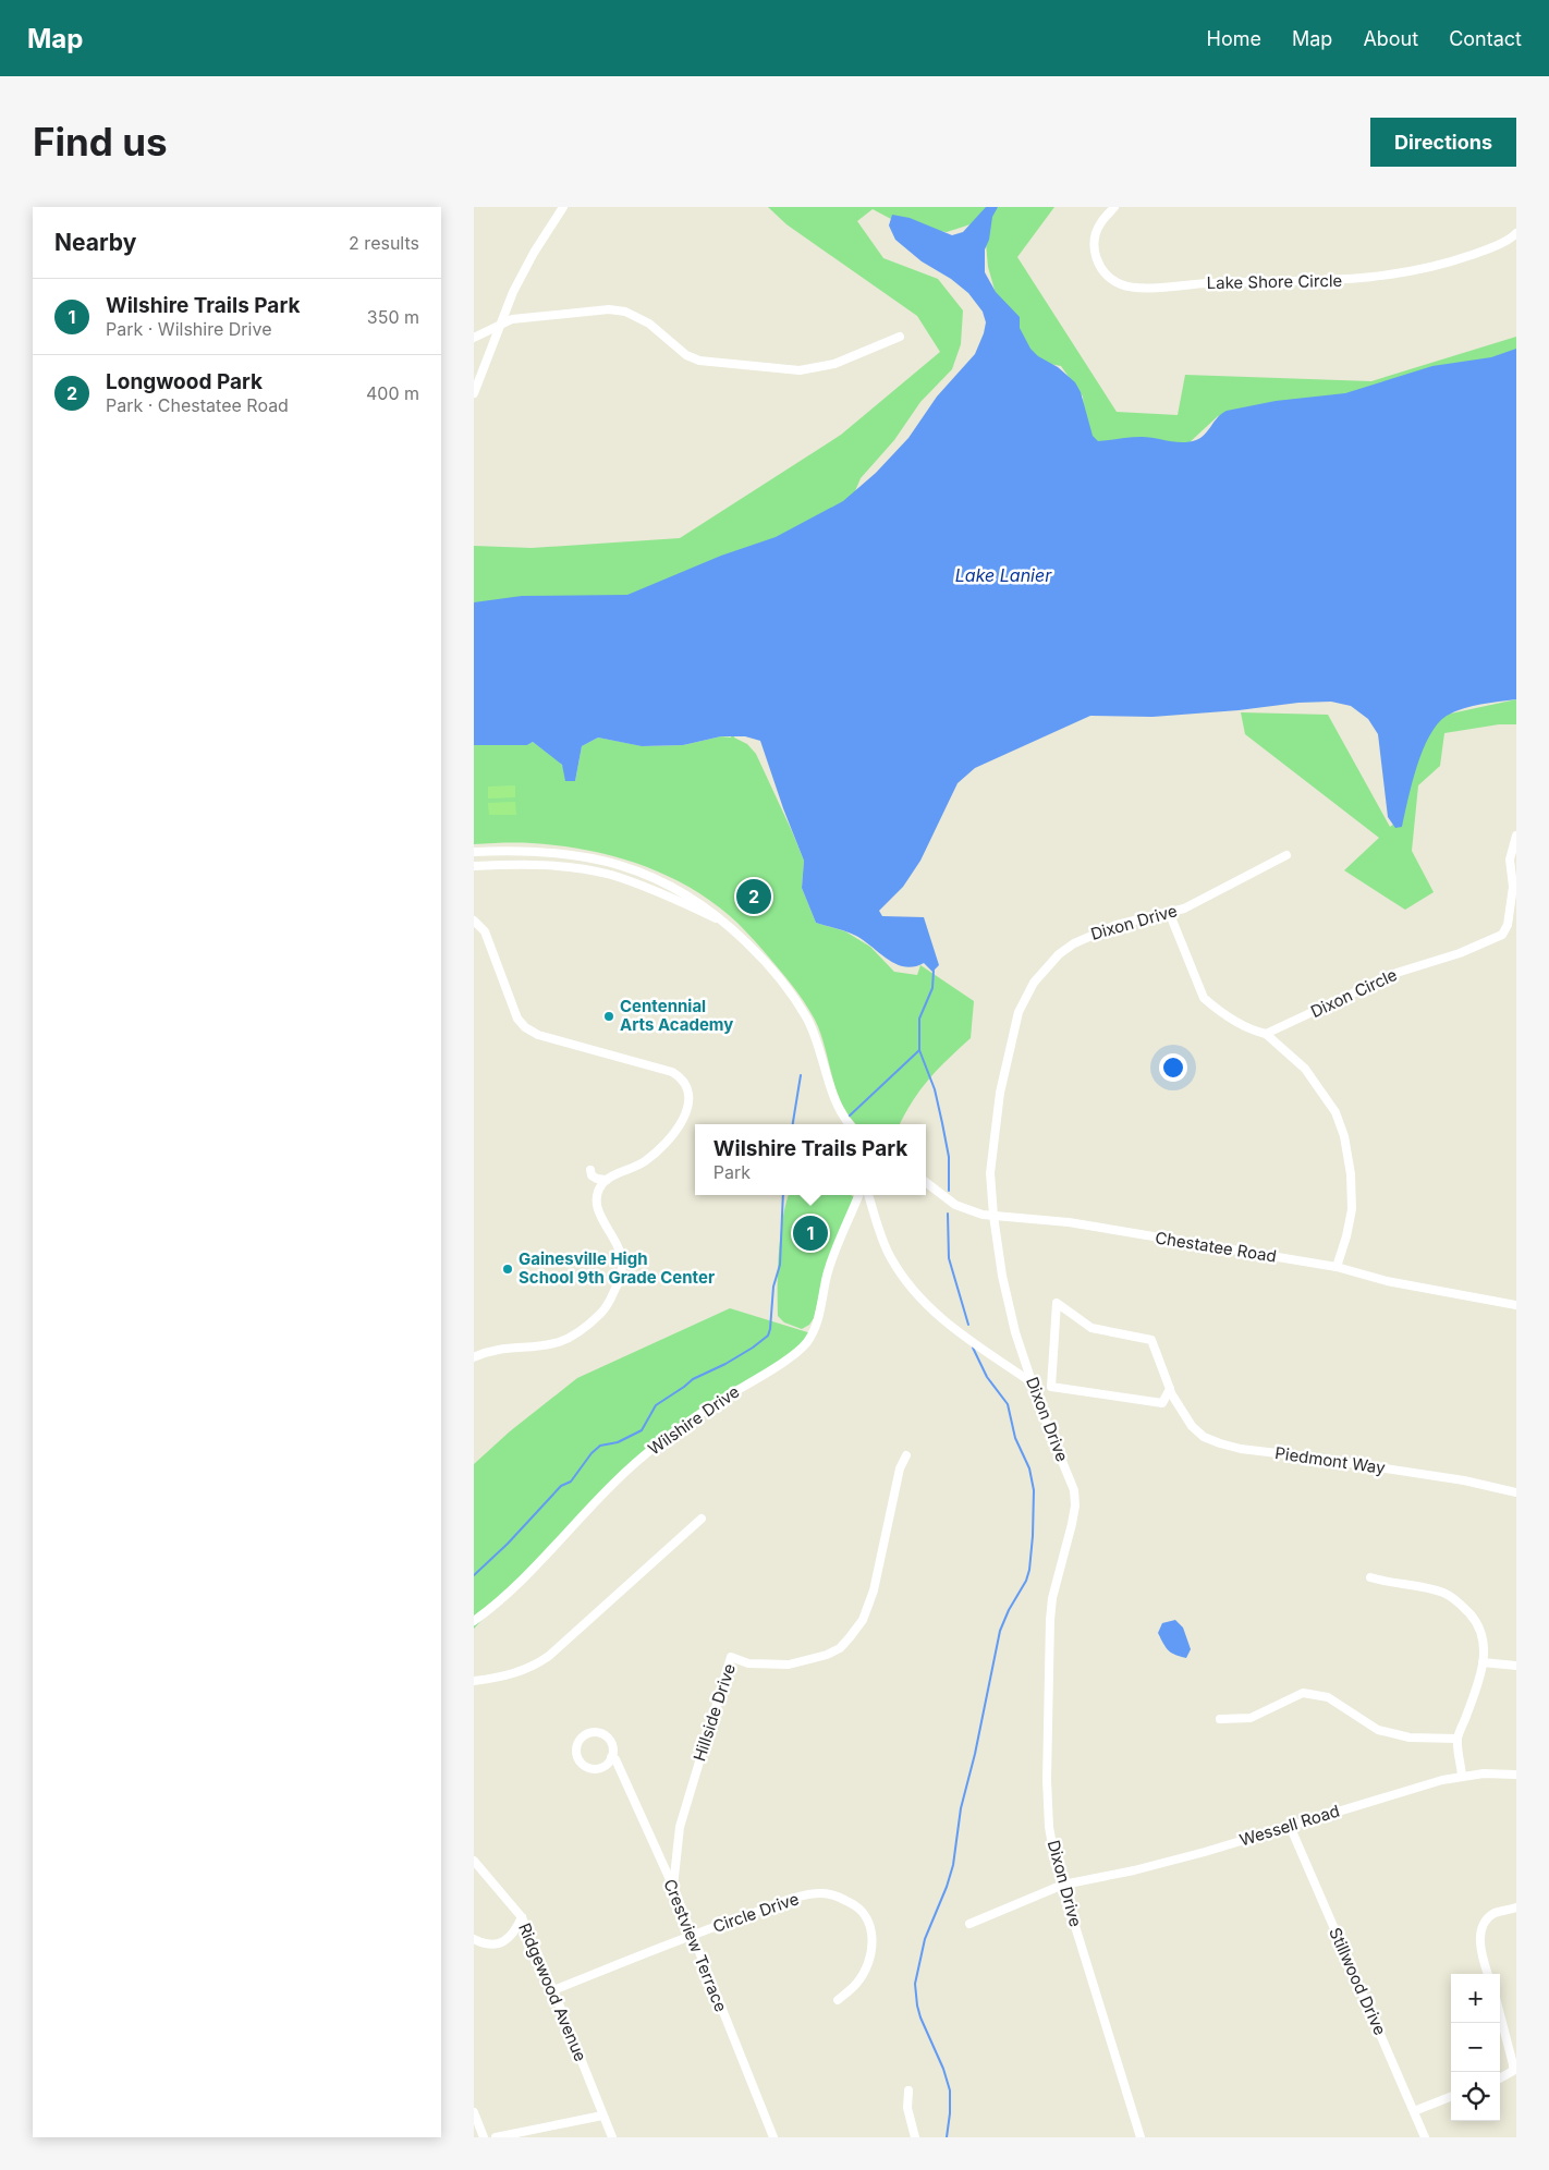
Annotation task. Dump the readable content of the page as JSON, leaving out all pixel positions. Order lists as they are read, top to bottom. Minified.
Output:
{"streets":{"street":["Lake Shore Circle","Dixon Drive","Dixon Circle","Chestatee Road","Wilshire Drive","Piedmont Way","Hillside Drive","Wessell Road","Circle Drive","Crestview Terrace","Stillwood Drive","Ridgewood Avenue"]},"crossings":[["Dixon Drive","Chestatee Road"],["Dixon Drive","Wessell Road"],["Hillside Drive","Crestview Terrace"],["Wessell Road","Stillwood Drive"],["Circle Drive","Crestview Terrace"],["Circle Drive","Ridgewood Avenue"]],"water":["Lake Lanier"],"places":["Centennial Arts Academy","Gainesville High School 9th Grade Center"],"page":{"header":"Map","nav":["Home","Map","About","Contact"],"buttons":"Directions","title":"Find us","heading":["Nearby","2 results"],"list":[{"mark":"1","name":"Wilshire Trails Park","note":"Park · Wilshire Drive","value":"350 m"},{"mark":"2","name":"Longwood Park","note":"Park · Chestatee Road","value":"400 m"}],"pins":["2","1"],"popup":["Wilshire Trails Park","Park"],"map_buttons":["+","−"]}}
